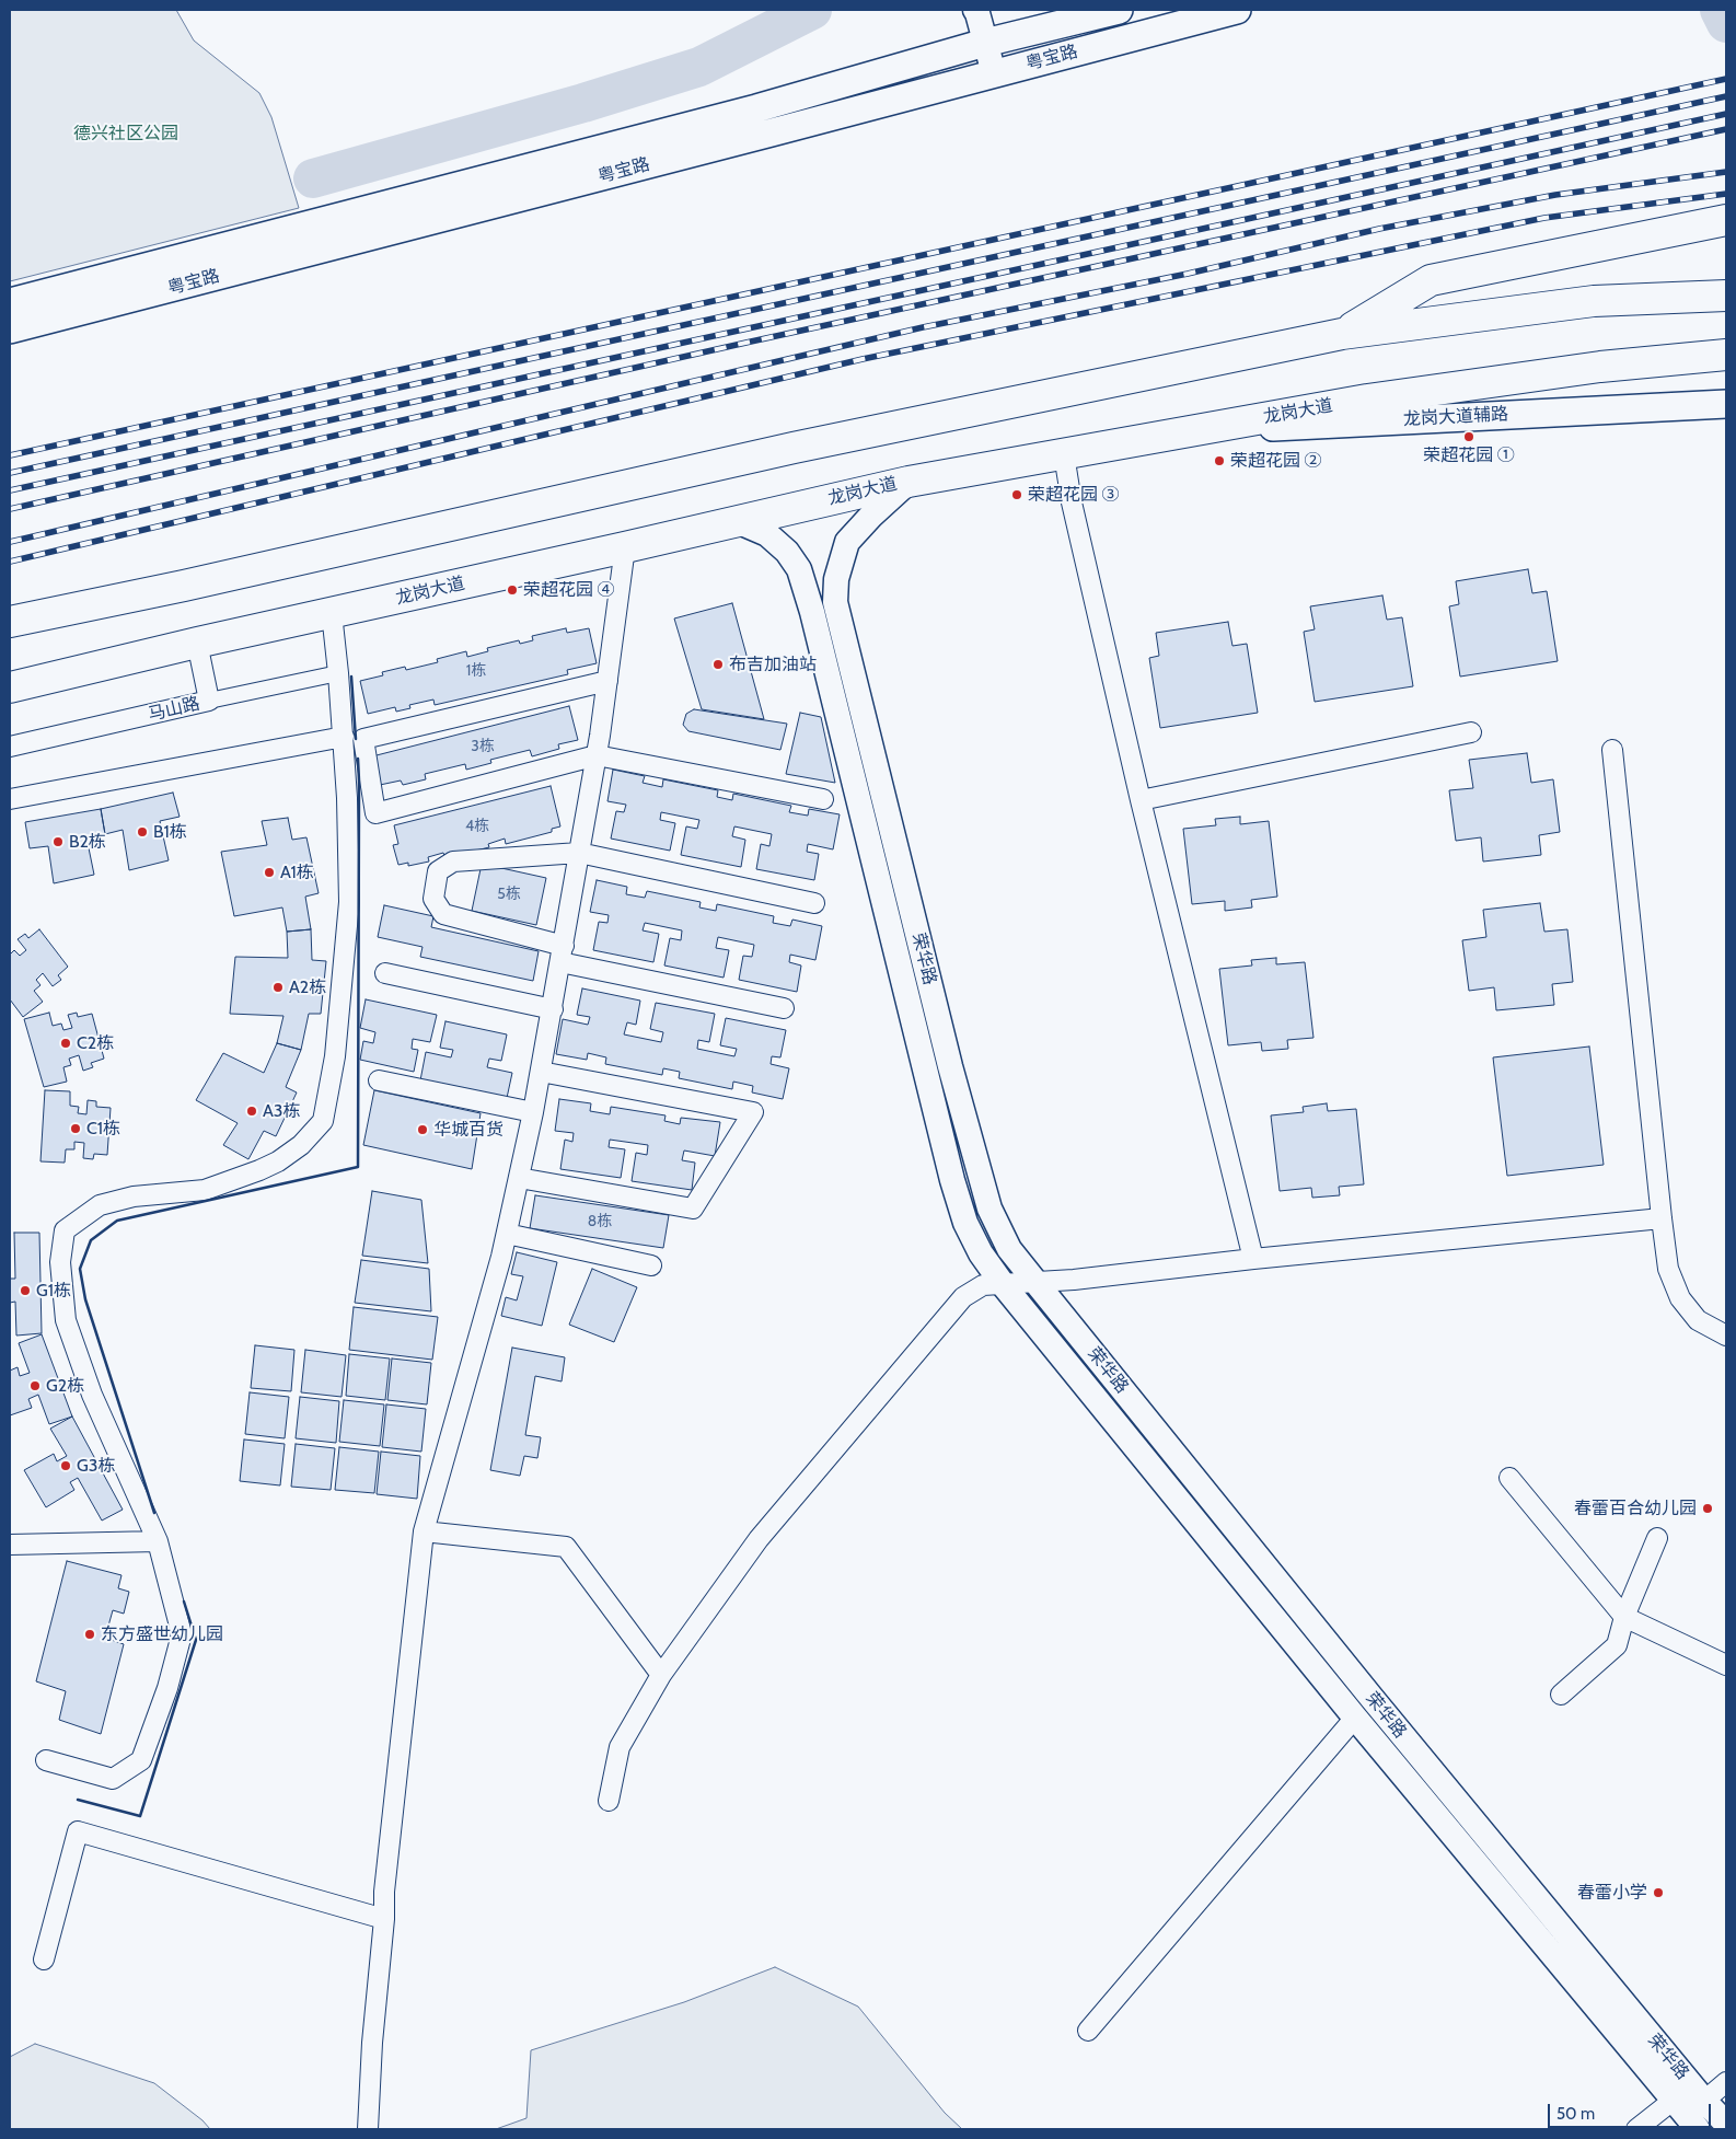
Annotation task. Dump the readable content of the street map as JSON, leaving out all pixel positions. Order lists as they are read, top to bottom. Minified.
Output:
{"streets":{"highway":["龙岗大道"],"main road":["粤宝路","龙岗大道辅路"],"street":["马山路","荣华路"]},"crossings":[["龙岗大道","龙岗大道辅路"],["龙岗大道","荣华路"]],"parks":["德兴社区公园"],"places":["荣超花园 ①","荣超花园 ②","荣超花园 ③","荣超花园 ④","布吉加油站","B1栋","B2栋","A1栋","A2栋","C2栋","A3栋","C1栋","华城百货","G1栋","G2栋","G3栋","春蕾百合幼儿园","东方盛世幼儿园","春蕾小学"],"house_numbers":["1栋","3栋","4栋","5栋","8栋"],"scale_bar":"50 m"}
